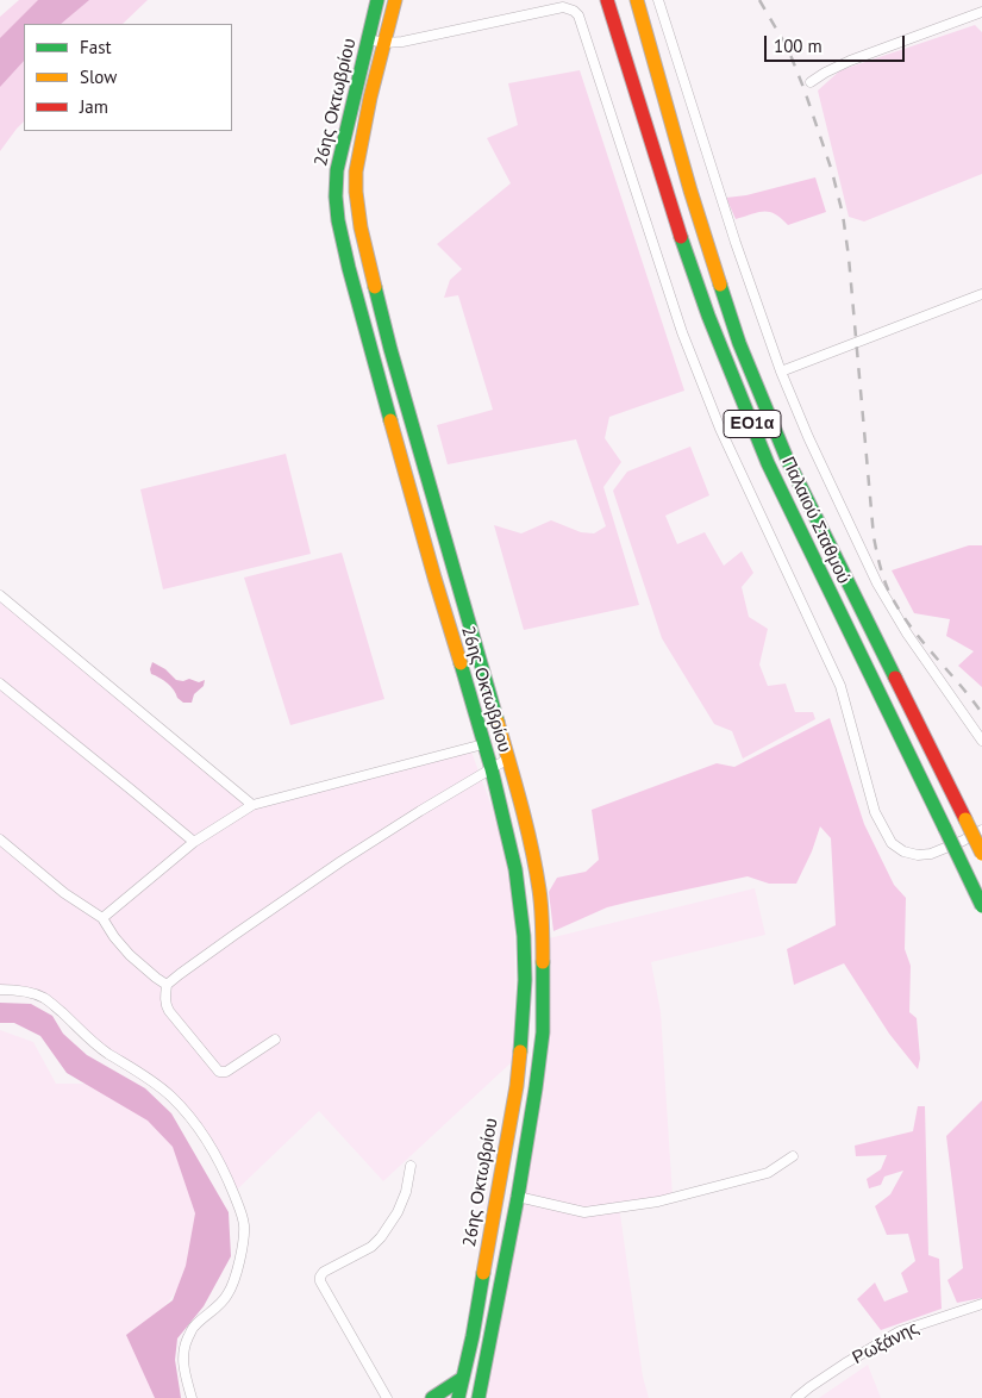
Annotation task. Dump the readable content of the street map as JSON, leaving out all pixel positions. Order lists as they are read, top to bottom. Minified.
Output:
{"streets":{"main road":["26ης Οκτωβρίου","ΕΟ1α","Παλαιού Σταθμού"],"street":["Ρωξάνης"]},"legend":["Fast","Slow","Jam"],"scale_bar":"100 m"}
